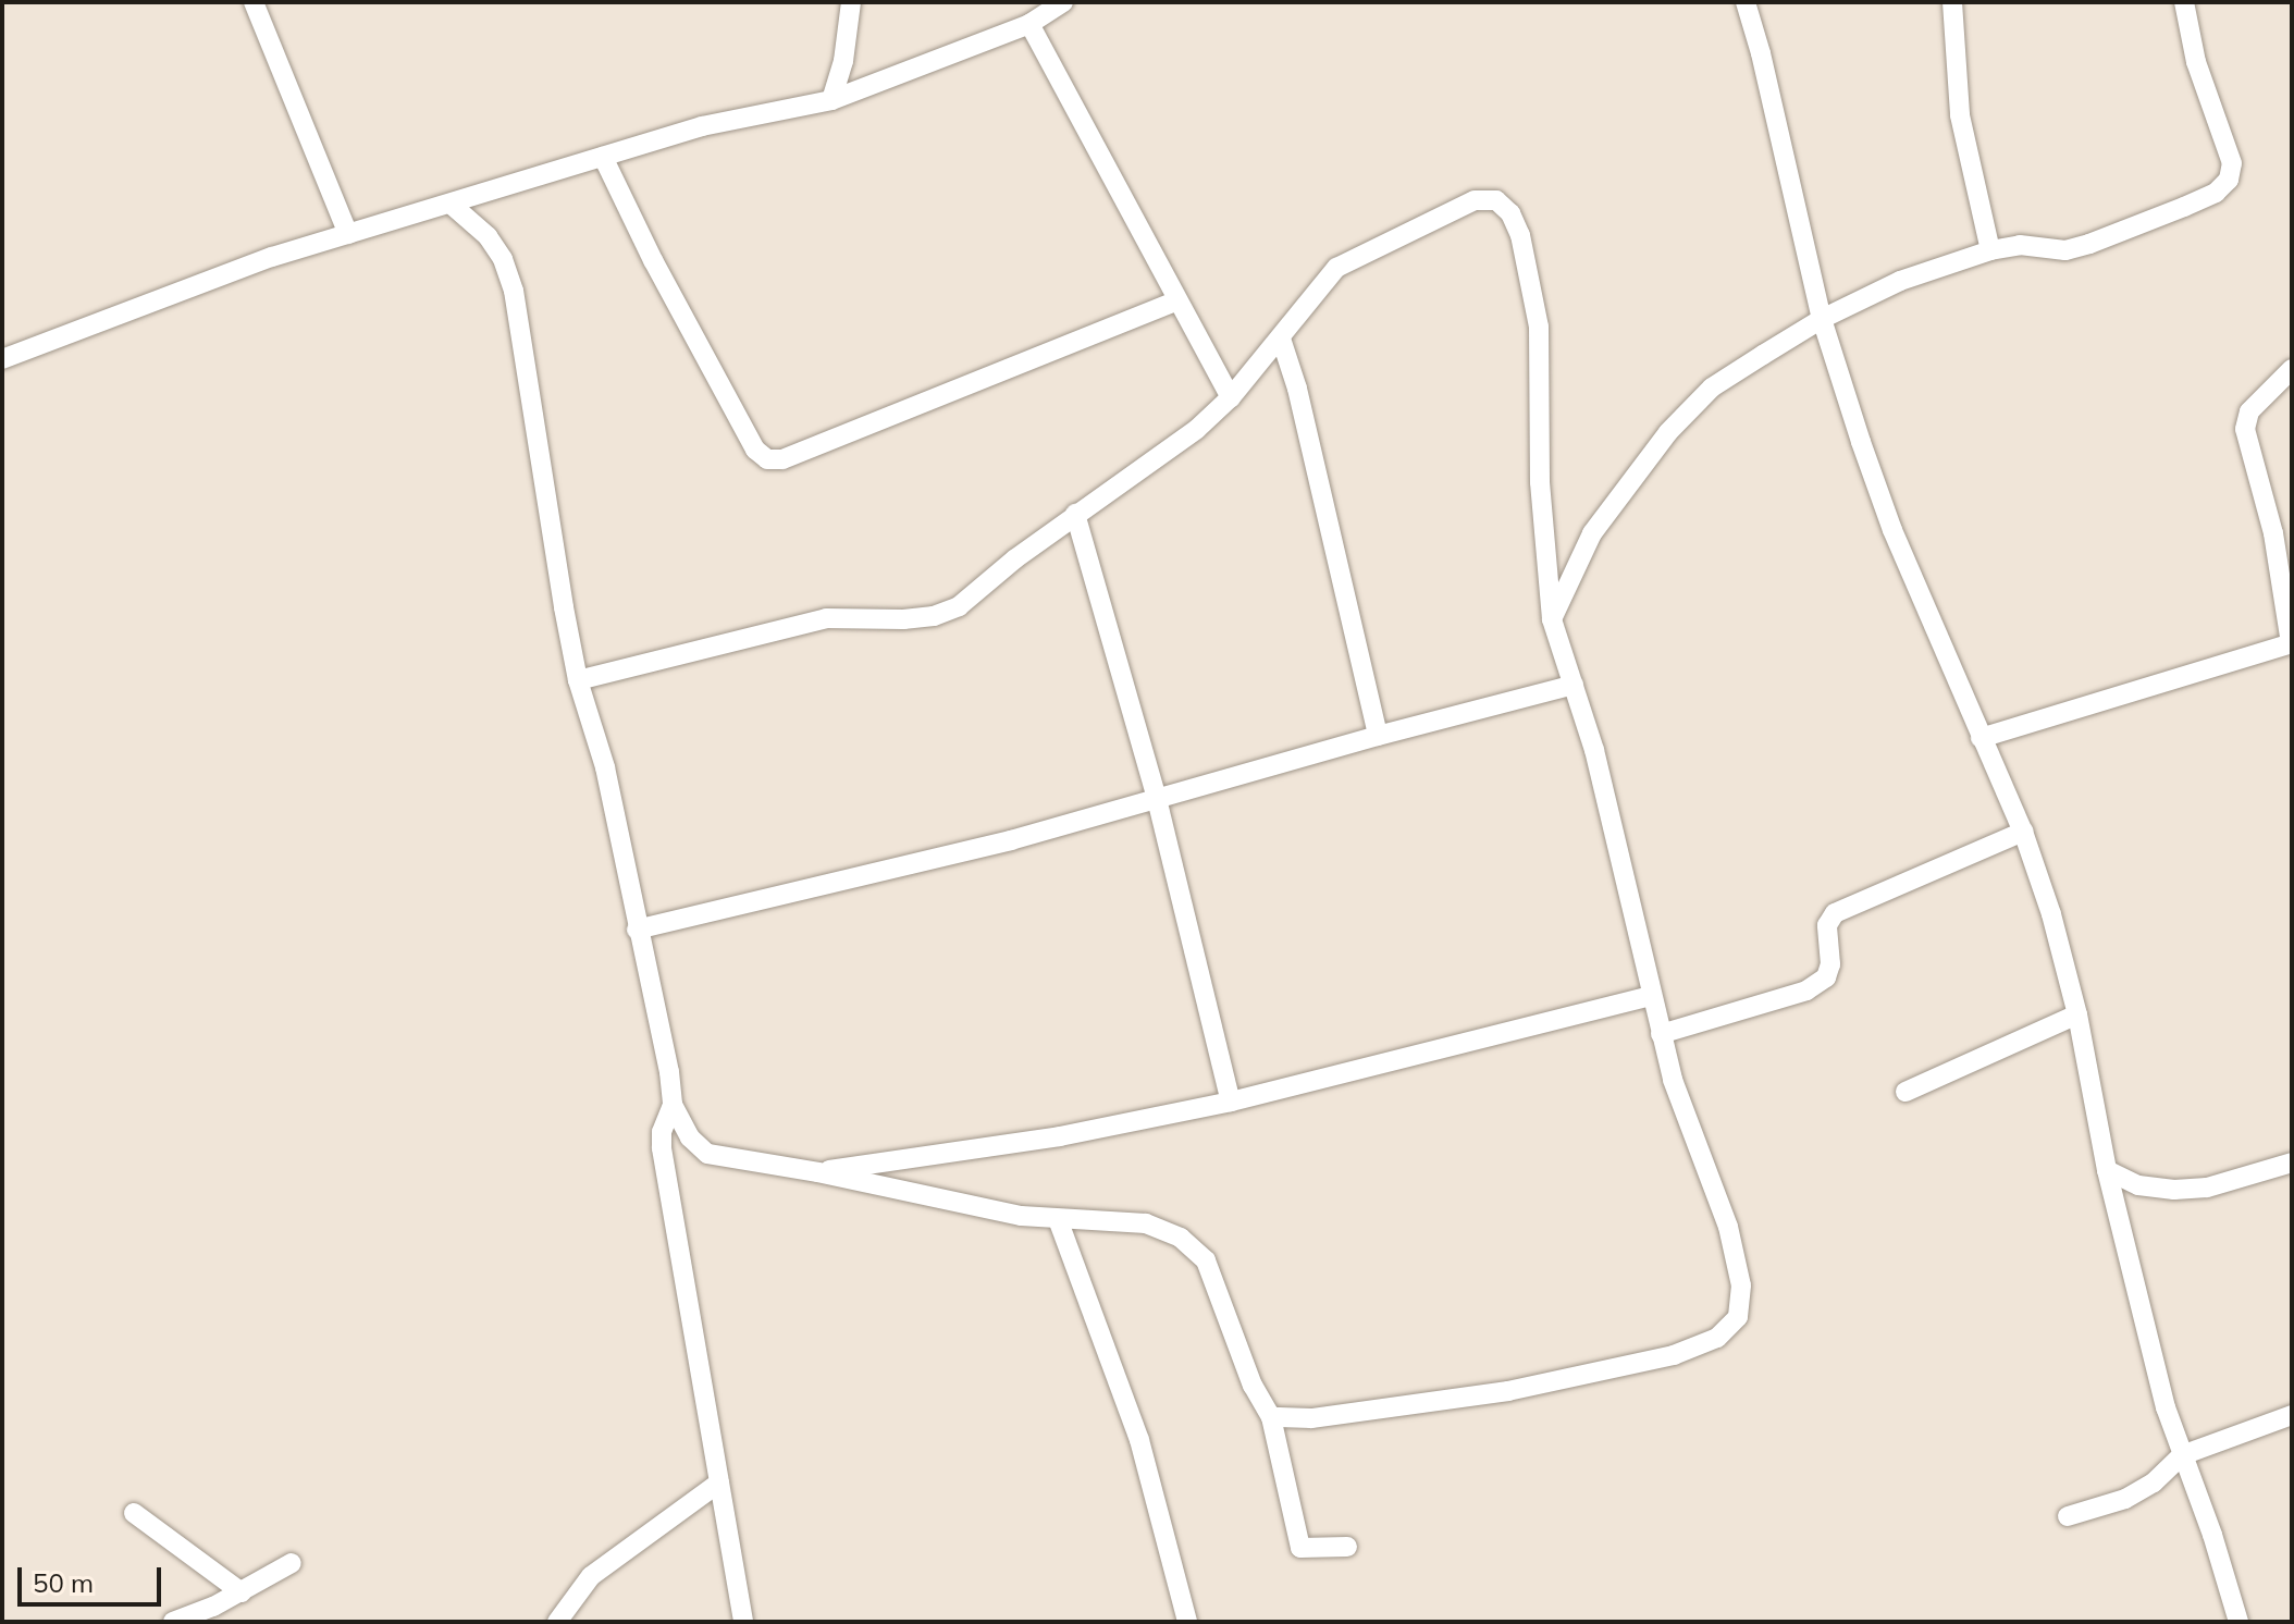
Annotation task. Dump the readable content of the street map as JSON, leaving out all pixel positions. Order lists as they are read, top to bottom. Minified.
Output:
{"scale_bar":"50 m"}
